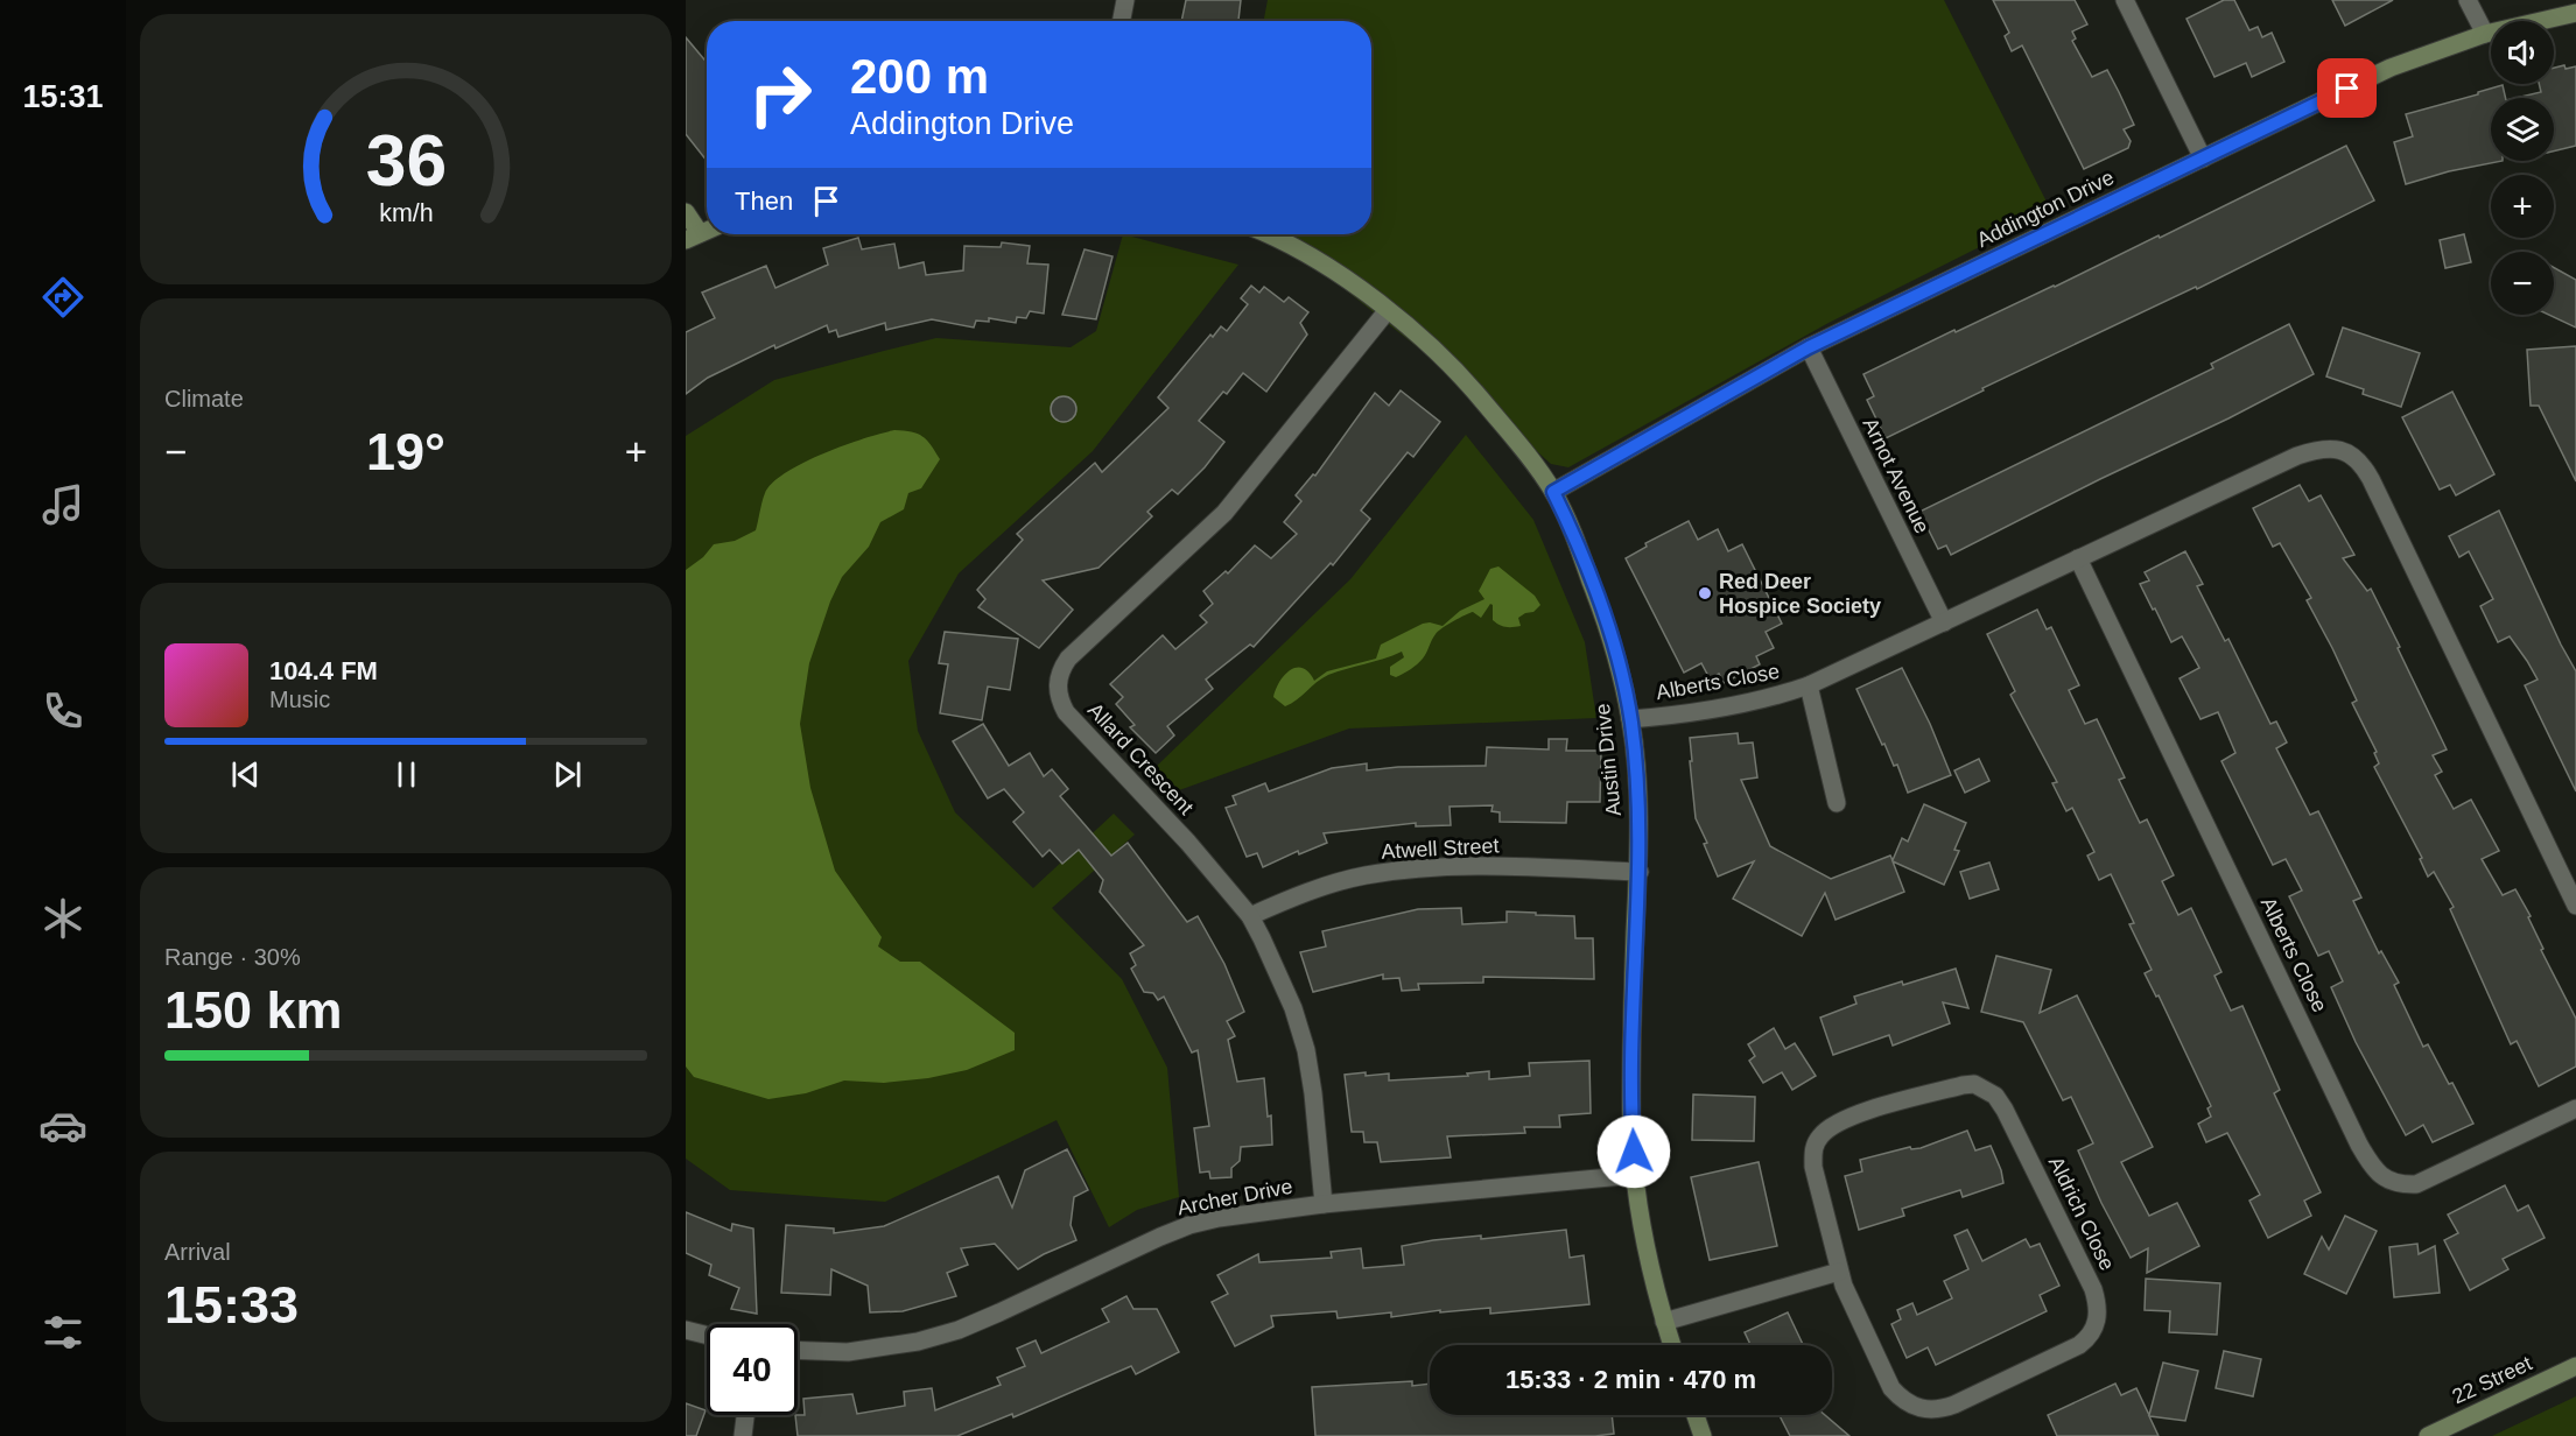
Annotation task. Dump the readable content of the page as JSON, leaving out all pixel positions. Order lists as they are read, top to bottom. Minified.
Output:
{"streets":{"street":["Addington Drive","Arnot Avenue","Alberts Close","Allard Crescent","Austin Drive","Atwell Street","Archer Drive","Aldrich Close","22 Street"]},"crossings":[["Addington Drive","Arnot Avenue"],["Addington Drive","Austin Drive"],["Arnot Avenue","Alberts Close"],["Alberts Close","Austin Drive"],["Allard Crescent","Austin Drive"],["Allard Crescent","Atwell Street"],["Allard Crescent","Archer Drive"],["Austin Drive","Atwell Street"],["Austin Drive","Archer Drive"]],"places":["Red Deer Hospice Society"],"page":{"tabs":"15:31","map_buttons":["+","−"],"turn":["200 m","Addington Drive"],"then":"Then","tile":["Climate",["Range · 30%","150 km"],["Arrival","15:33"]],"heat":["−","19°","+"],"song":["104.4 FM","Music"],"limit":"40","trip":"15:33 · 2 min · 470 m","gauge":["36","km/h"]}}
